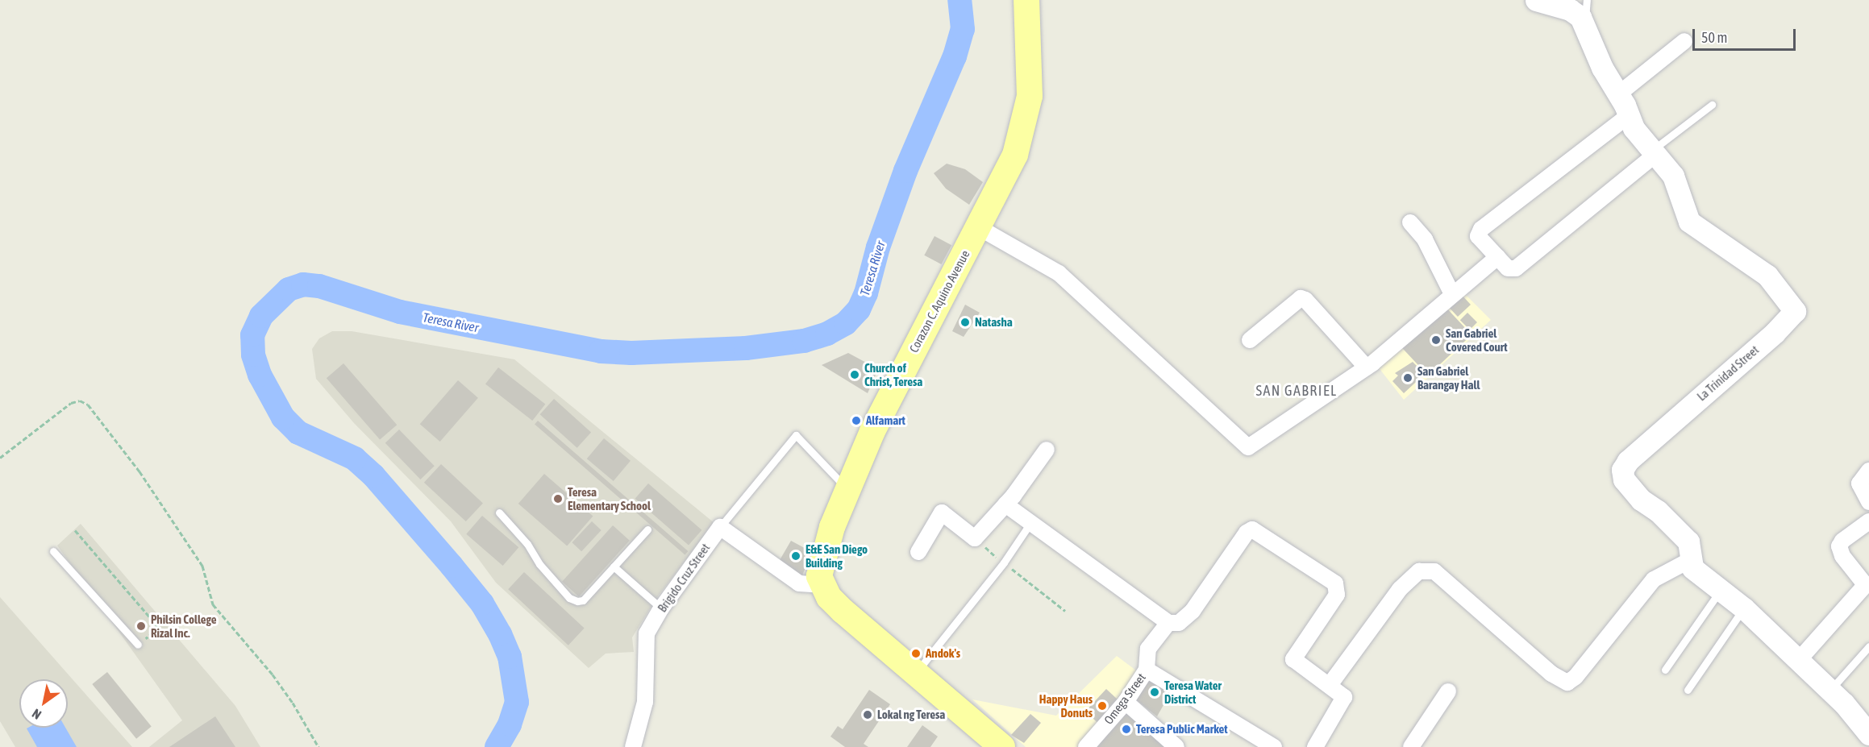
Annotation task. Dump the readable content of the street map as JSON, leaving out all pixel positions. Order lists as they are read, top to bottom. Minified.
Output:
{"streets":{"main road":["Corazon C. Aquino Avenue"],"street":["La Trinidad Street","Brigido Cruz Street","Omega Street"]},"districts":["SAN GABRIEL"],"water":["Teresa River"],"places":["Natasha","San Gabriel Covered Court","Church of Christ, Teresa","San Gabriel Barangay Hall","Alfamart","Teresa Elementary School","E&E San Diego Building","Philsin College Rizal Inc.","Andok's","Teresa Water District","Happy Haus Donuts","Lokal ng Teresa","Teresa Public Market"],"scale_bar":"50 m","north":"bottom left"}
